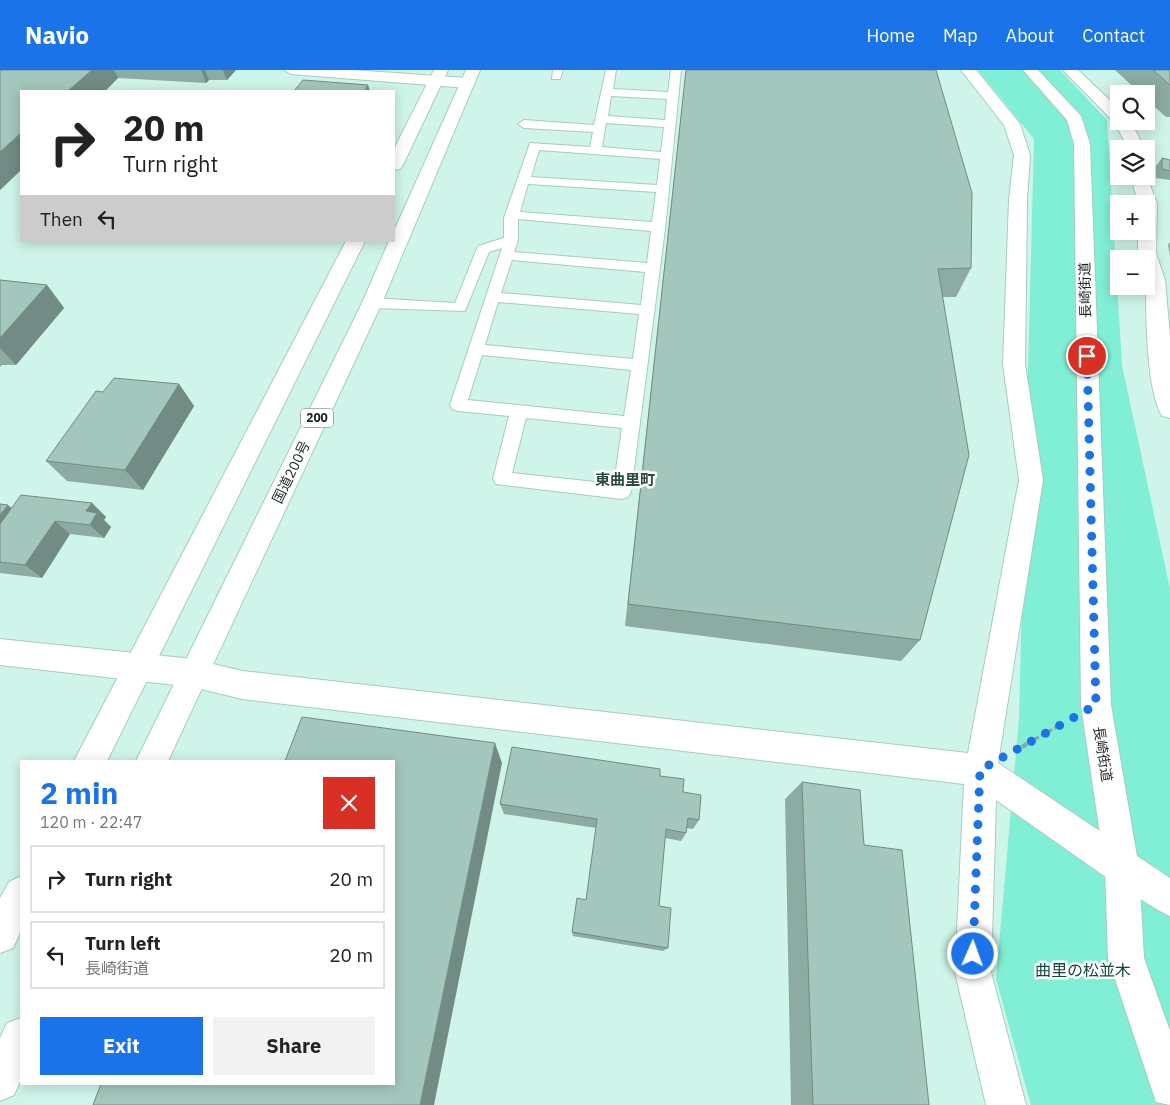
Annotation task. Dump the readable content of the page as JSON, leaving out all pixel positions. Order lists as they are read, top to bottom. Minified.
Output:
{"streets":{"main road":["長崎街道","200","国道200号"]},"districts":["東曲里町"],"parks":["曲里の松並木"],"page":{"header":"Navio","nav":["Home","Map","About","Contact"],"map_buttons":["+","−"],"turn":["20 m","Turn right"],"then":"Then","heading":["2 min","120 m · 22:47"],"list":[{"name":"Turn right","value":"20 m"},{"name":"Turn left","note":"長崎街道","value":"20 m"}],"buttons":["Exit","Share"]}}
